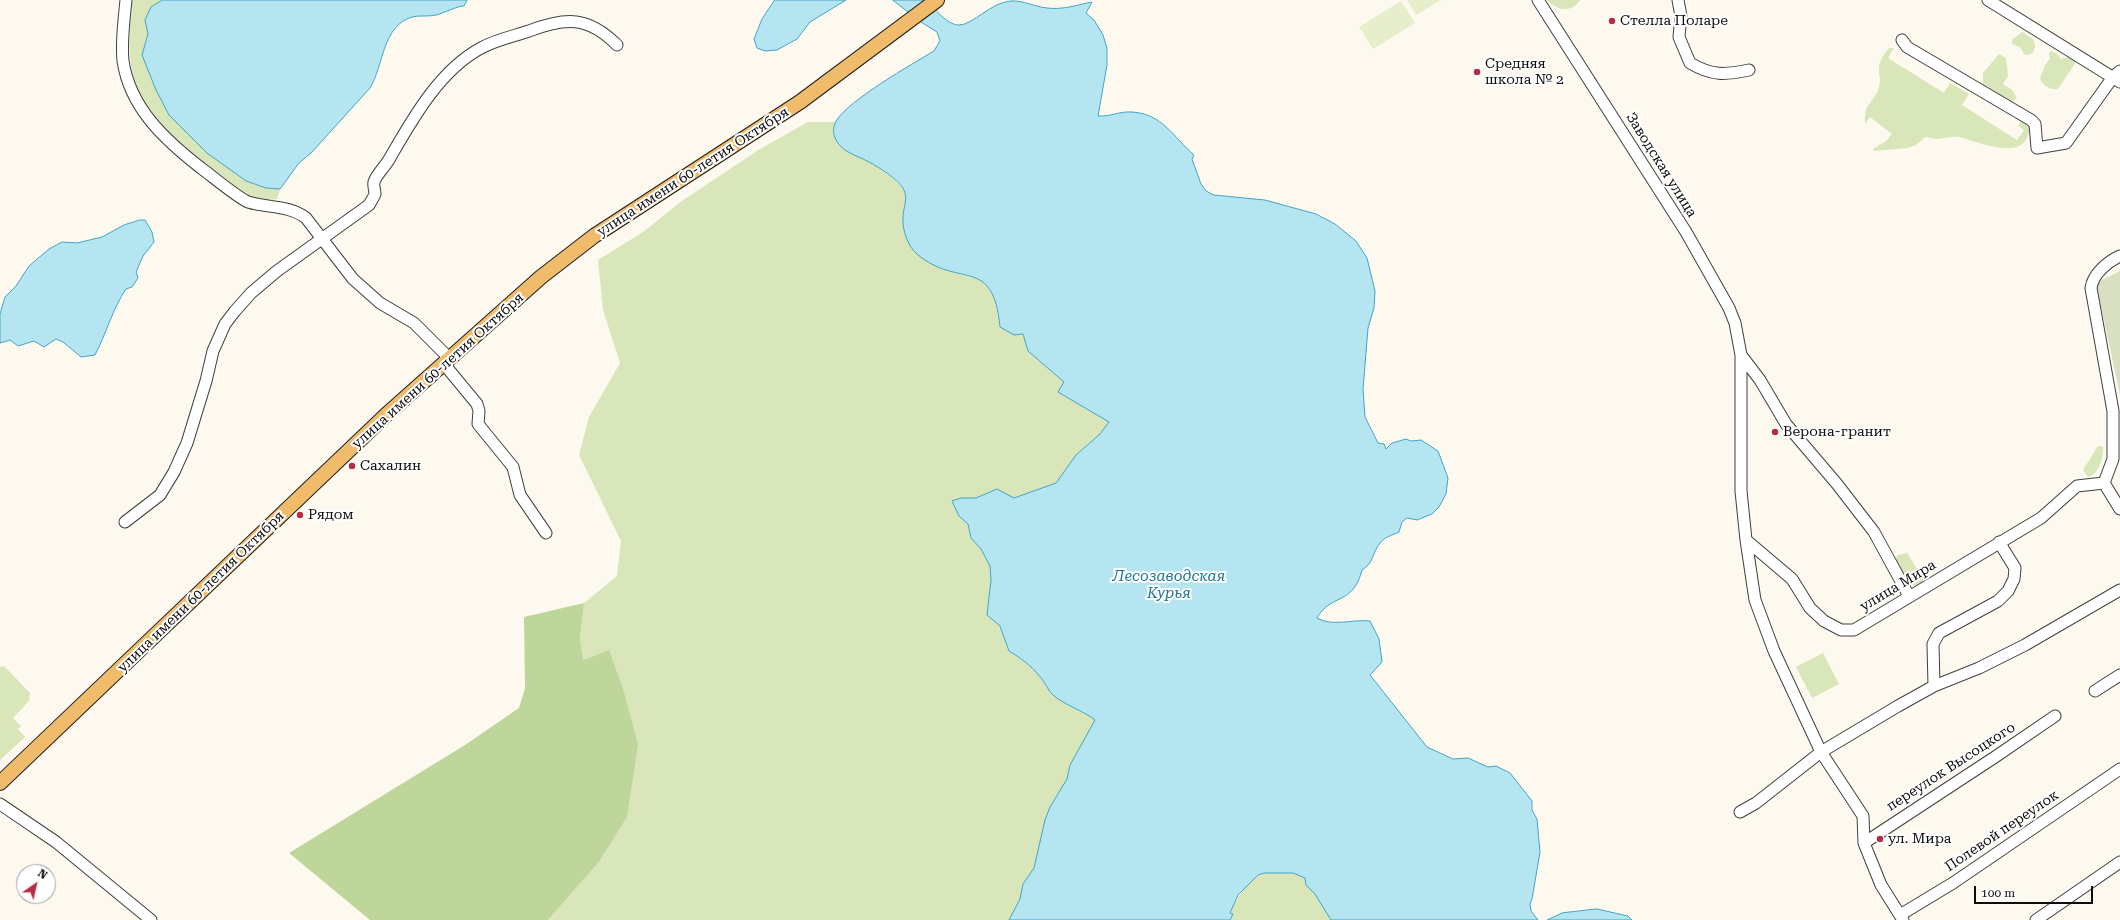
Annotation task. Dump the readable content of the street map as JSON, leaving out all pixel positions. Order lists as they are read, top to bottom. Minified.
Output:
{"streets":{"main road":["улица имени 60-летия Октября"],"street":["Заводская улица","улица Мира","переулок Высоцкого","Полевой переулок"]},"water":["Лесозаводская Курья"],"places":["Стелла Поларе","Средняя школа № 2","Верона-гранит","Сахалин","Рядом","ул. Мира"],"scale_bar":"100 m","north":"top right"}
